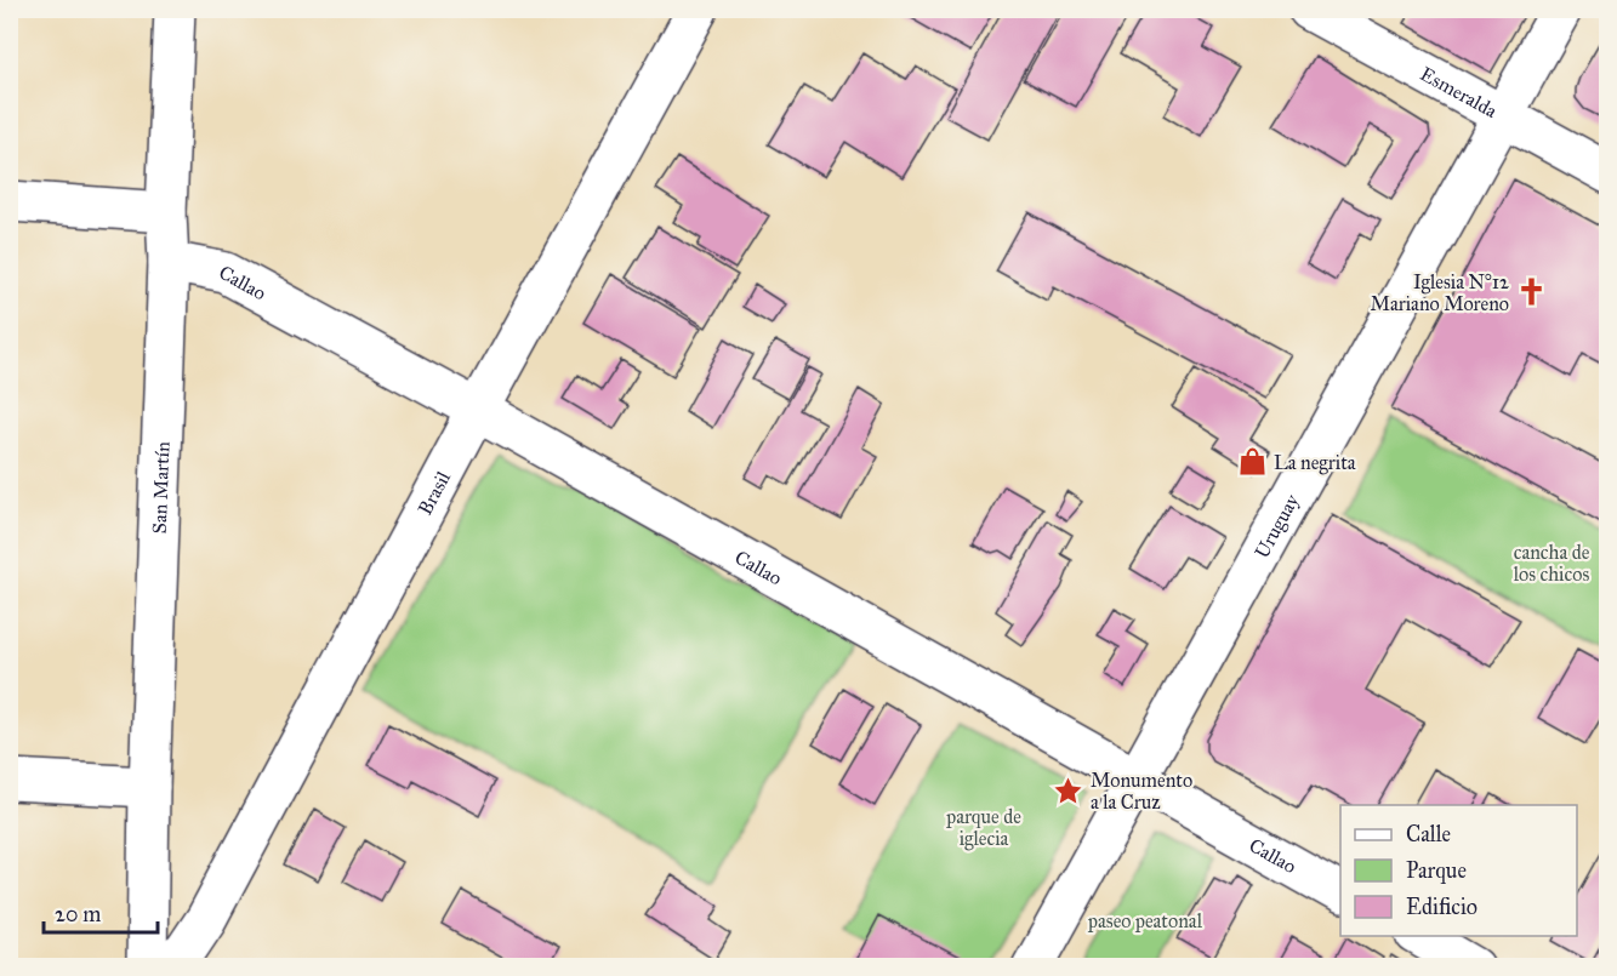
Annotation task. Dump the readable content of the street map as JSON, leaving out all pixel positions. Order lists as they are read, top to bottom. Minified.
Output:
{"streets":{"street":["Esmeralda","Callao","San Martín","Brasil","Uruguay"]},"crossings":[["Esmeralda","Uruguay"],["Callao","San Martín"],["Callao","Brasil"],["Callao","Uruguay"]],"parks":["cancha de los chicos","parque de iglecia","paseo peatonal"],"places":{"church":["Iglesia N°12 Mariano Moreno"],"shop":["La negrita"],"place":["Monumento a la Cruz"]},"legend":["Calle","Parque","Edificio"],"scale_bar":"20 m"}
